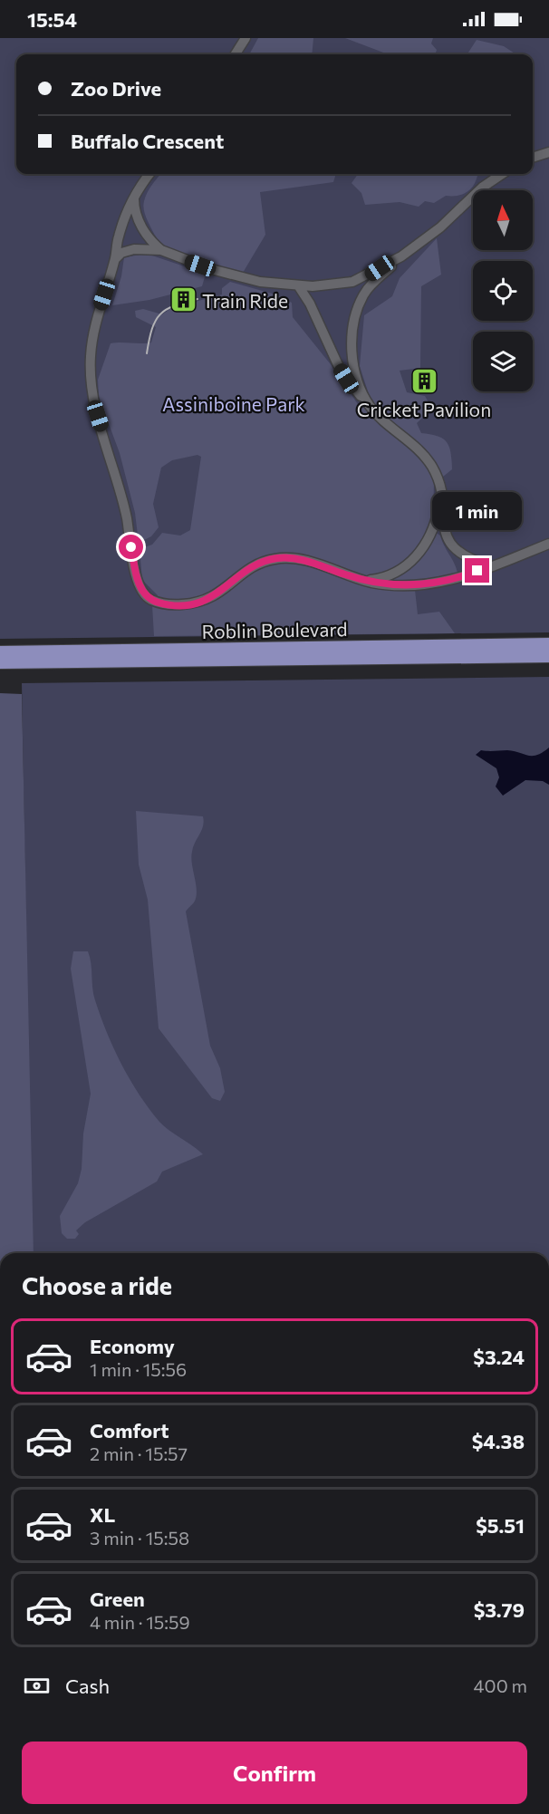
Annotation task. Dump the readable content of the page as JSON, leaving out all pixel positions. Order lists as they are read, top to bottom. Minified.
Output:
{"streets":{"main road":["Roblin Boulevard"]},"parks":["Assiniboine Park"],"places":{"building":["Train Ride","Cricket Pavilion"]},"north":"top","page":{"status":"15:54","banner":["Zoo Drive","Buffalo Crescent"],"bubble":"1 min","heading":"Choose a ride","list":[{"name":"Economy","note":"1 min · 15:56","value":"$3.24"},{"name":"Comfort","note":"2 min · 15:57","value":"$4.38"},{"name":"XL","note":"3 min · 15:58","value":"$5.51"},{"name":"Green","note":"4 min · 15:59","value":"$3.79"}],"pay":["Cash","400 m"],"buttons":"Confirm"}}
